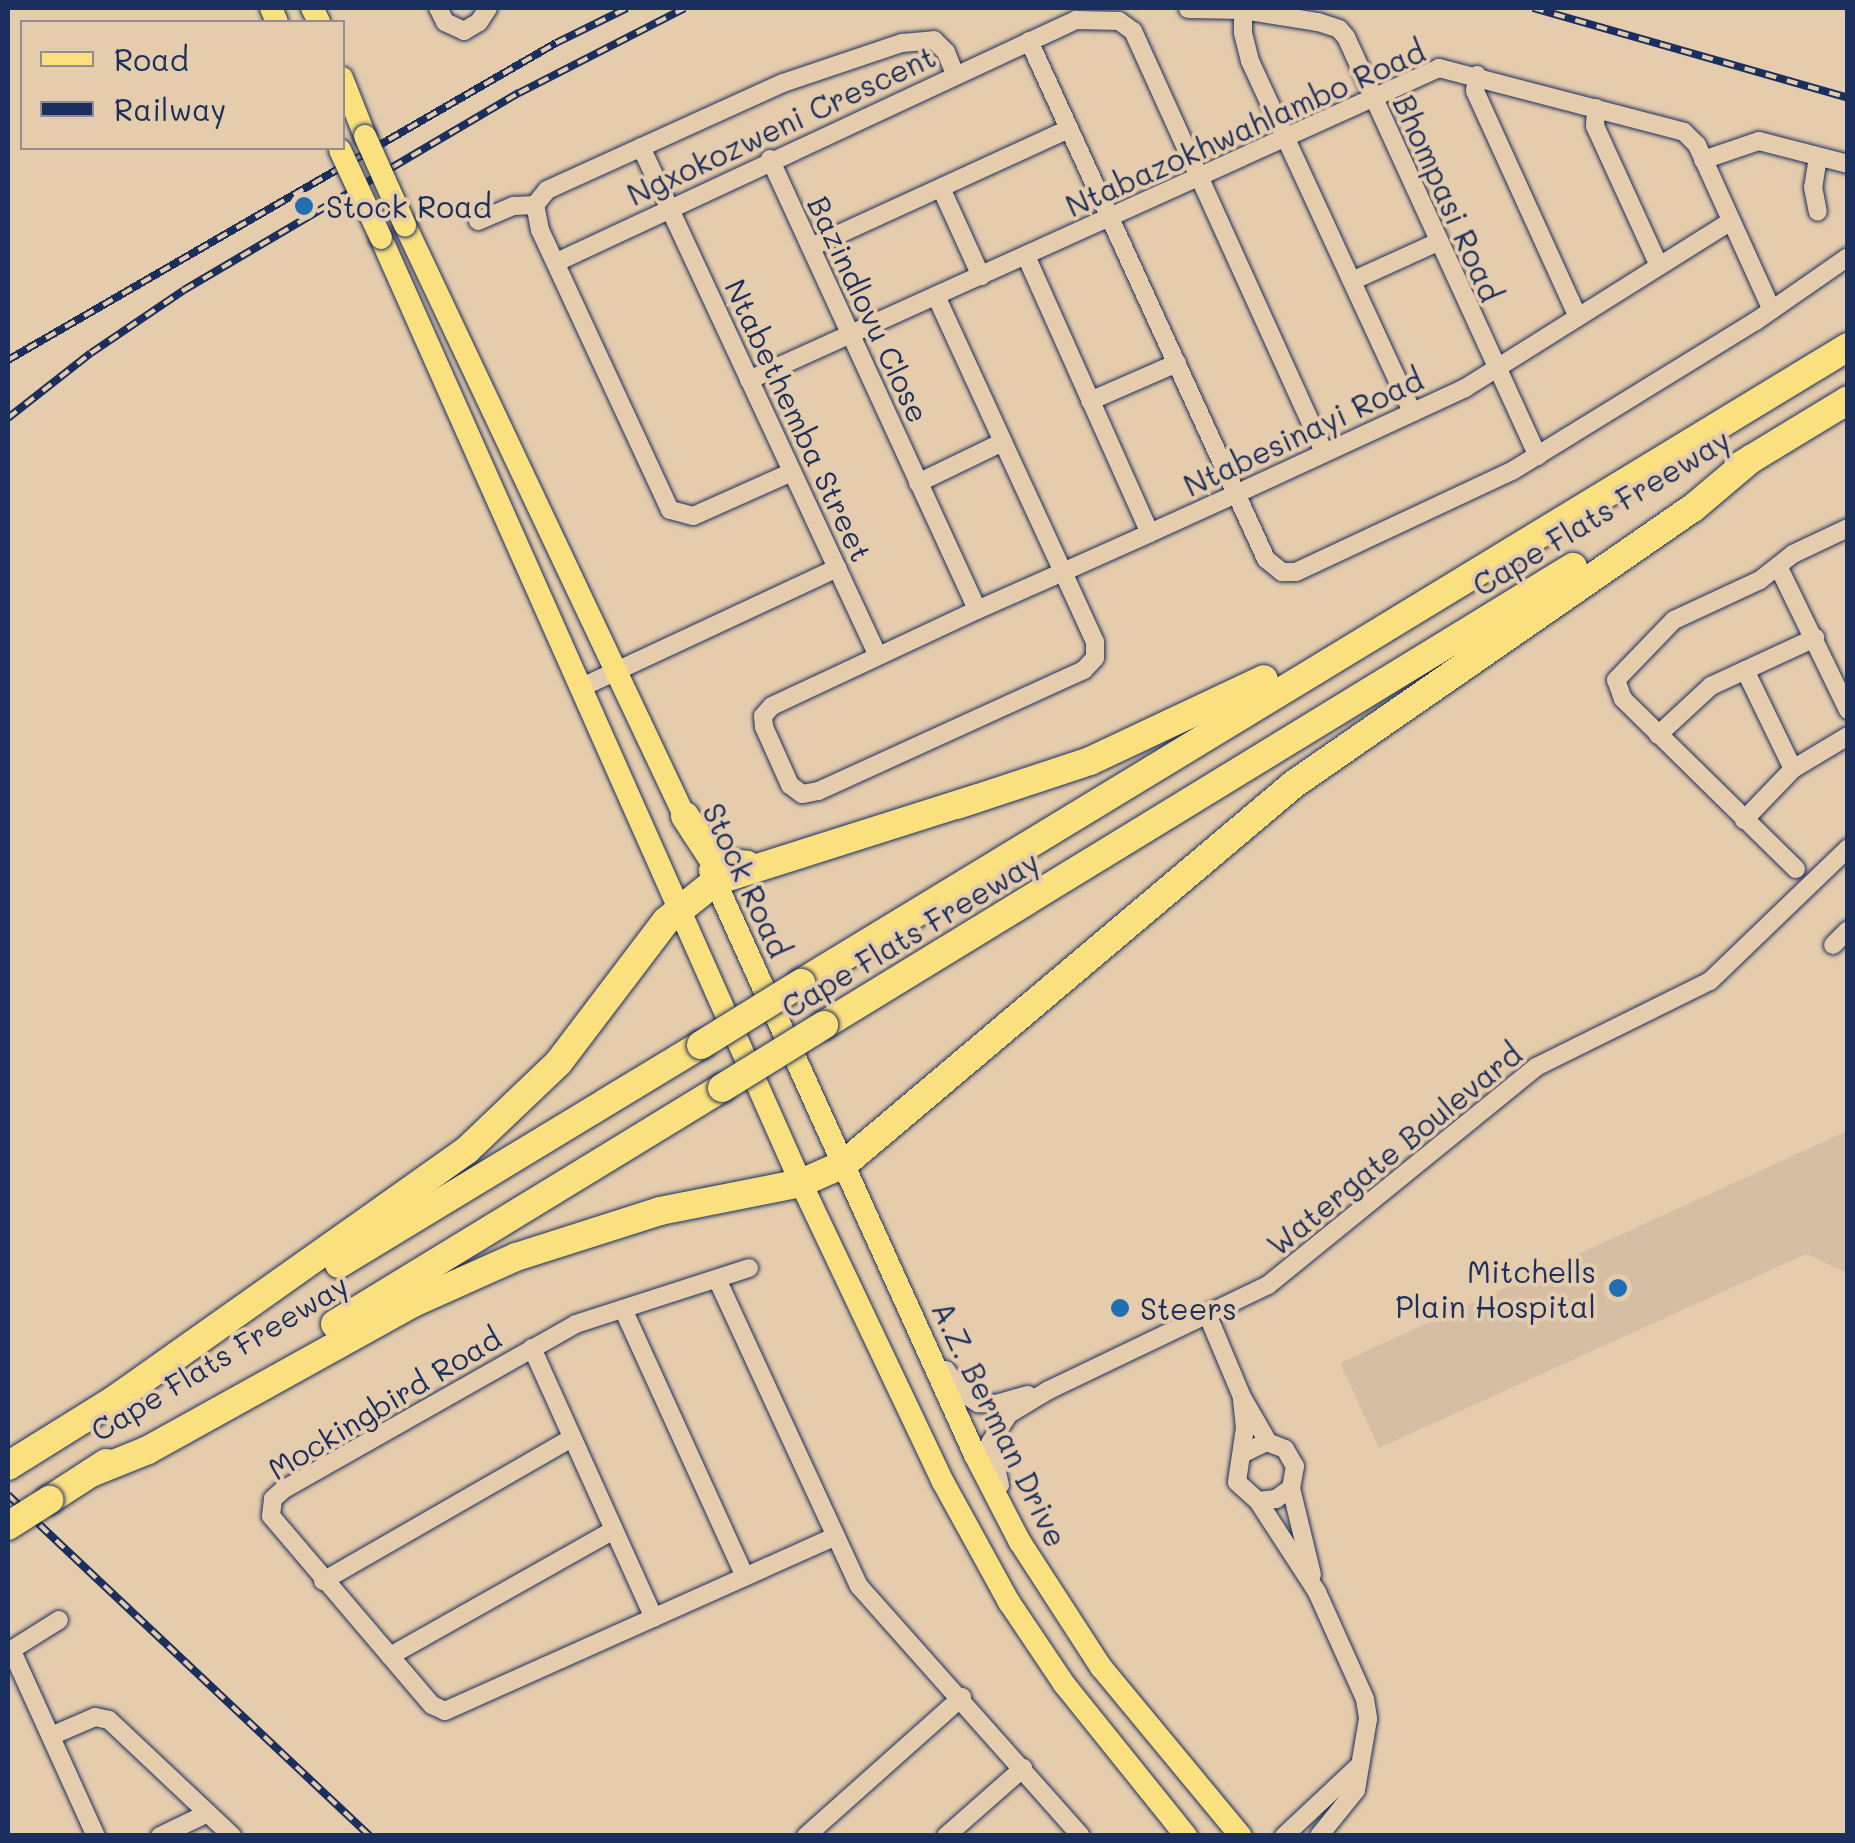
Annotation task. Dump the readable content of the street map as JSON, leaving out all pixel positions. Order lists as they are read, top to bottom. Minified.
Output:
{"streets":{"highway":["Cape Flats Freeway"],"main road":["Stock Road","A.Z. Berman Drive"],"street":["Ngxokozweni Crescent","Ntabazokhwahlambo Road","Bhompasi Road","Bazindlovu Close","Ntabethemba Street","Ntabesinayi Road","Watergate Boulevard","Mockingbird Road"]},"crossings":[["Ngxokozweni Crescent","Ntabazokhwahlambo Road"],["Ngxokozweni Crescent","Bazindlovu Close"],["Ngxokozweni Crescent","Ntabethemba Street"],["Ntabazokhwahlambo Road","Bhompasi Road"],["Ntabazokhwahlambo Road","Bazindlovu Close"],["Ntabazokhwahlambo Road","Ntabethemba Street"],["Ntabazokhwahlambo Road","Ntabesinayi Road"],["Bhompasi Road","Ntabesinayi Road"],["Bazindlovu Close","Ntabesinayi Road"],["Ntabethemba Street","Ntabesinayi Road"],["Stock Road","A.Z. Berman Drive"],["Watergate Boulevard","A.Z. Berman Drive"]],"places":["Stock Road","Mitchells Plain Hospital","Steers"],"legend":["Road","Railway"]}
